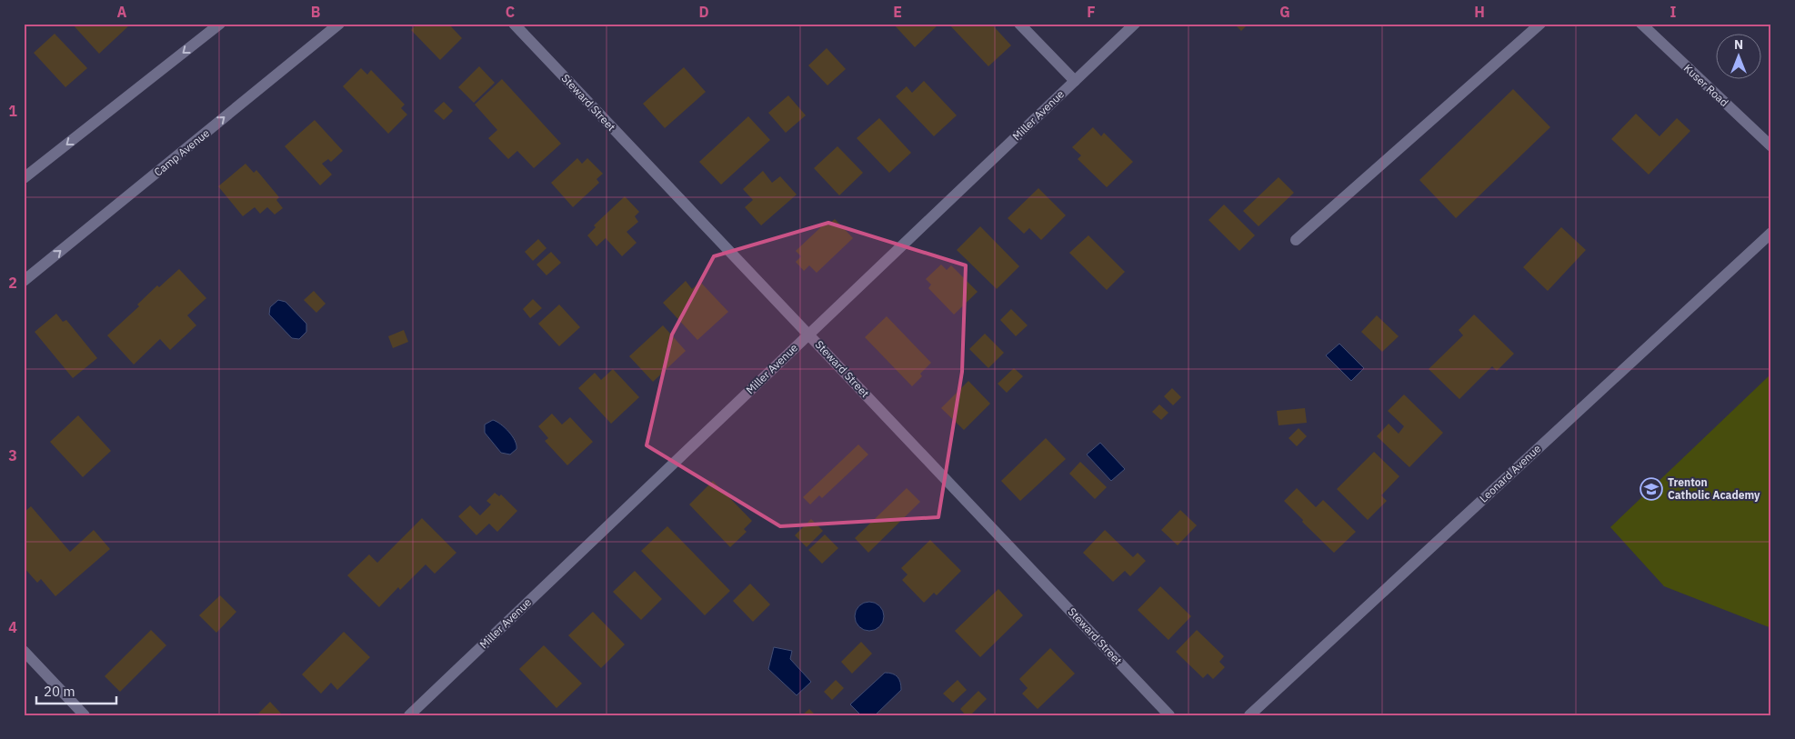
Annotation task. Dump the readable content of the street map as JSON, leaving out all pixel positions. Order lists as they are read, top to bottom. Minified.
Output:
{"streets":{"street":["Kuser Road","Steward Street","Miller Avenue","Camp Avenue","Leonard Avenue"]},"crossings":[["Steward Street","Miller Avenue"]],"places":{"school or university":["Trenton Catholic Academy"]},"scale_bar":"20 m","north":"top","grid":{"columns":["A","B","C","D","E","F","G","H","I"],"rows":["1","2","3","4"]}}
